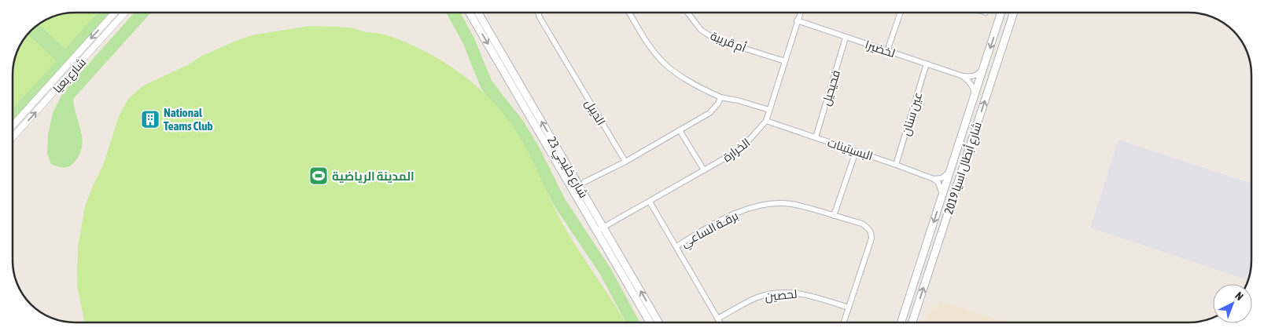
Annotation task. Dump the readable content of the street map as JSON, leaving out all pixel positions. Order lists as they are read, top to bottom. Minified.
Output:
{"streets":{"main road":["شارع خليجي 23","شارع أبطال اسيا 2019"],"street":["أم قريبة","لخضيرا","شارع بعيا","فحيحيل","الديبل","عين سنان","البسيتينات","الخرارة","برقـة الساعي","لحصين"]},"crossings":[["أم قريبة","الخرارة"],["لخضيرا","فحيحيل"],["لخضيرا","عين سنان"],["لخضيرا","الخرارة"],["فحيحيل","البسيتينات"],["عين سنان","البسيتينات"],["البسيتينات","الخرارة"],["الخرارة","شارع خليجي 23"],["الخرارة","برقـة الساعي"],["برقـة الساعي","لحصين"]],"places":{"building":["National Teams Club"],"sports":["المدينة الرياضية"]},"north":"top right"}
